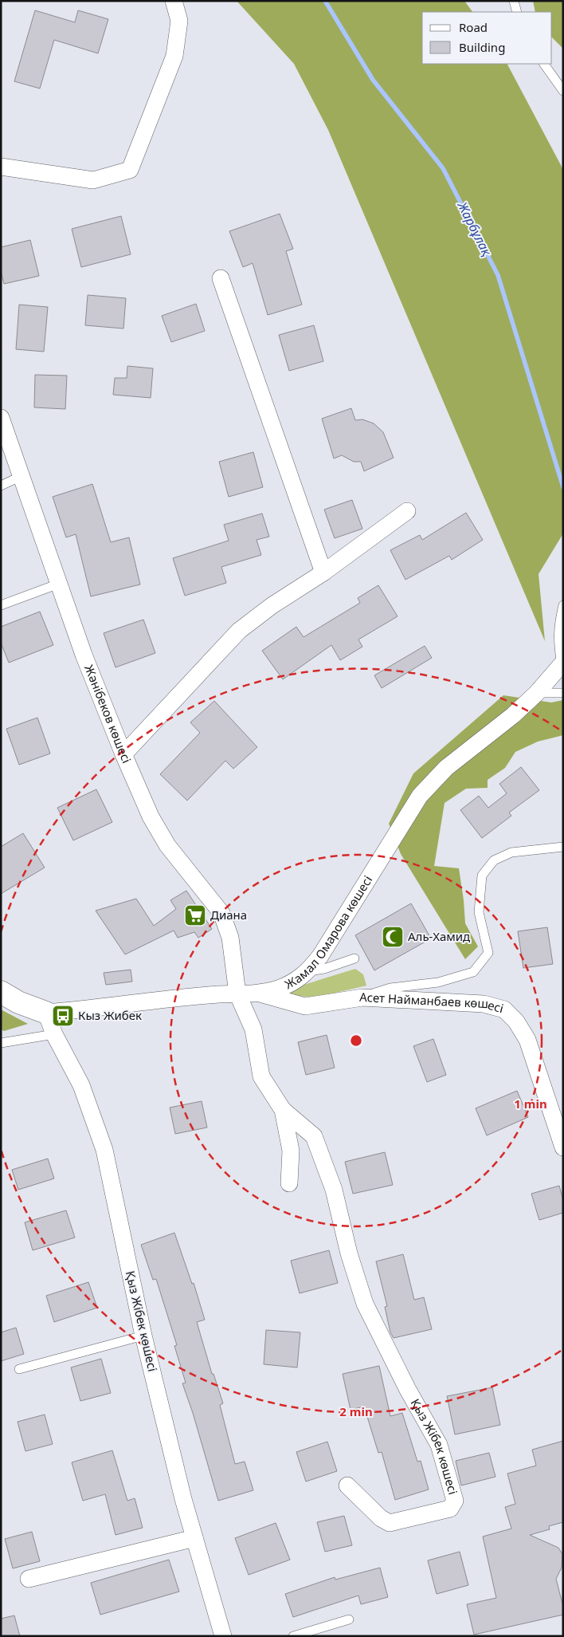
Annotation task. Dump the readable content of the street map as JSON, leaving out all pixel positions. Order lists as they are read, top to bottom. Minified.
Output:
{"streets":{"street":["Жәнібеков көшесі","Жамал Омарова көшесі","Асет Найманбаев көшесі","Қыз Жібек көшесі"]},"crossings":[["Жәнібеков көшесі","Жамал Омарова көшесі"],["Жәнібеков көшесі","Қыз Жібек көшесі"],["Жамал Омарова көшесі","Асет Найманбаев көшесі"],["Жамал Омарова көшесі","Қыз Жібек көшесі"]],"water":["Жарбұлақ"],"places":{"supermarket":["Диана"],"mosque":["Аль-Хамид"],"bus stop":["Кыз Жибек"]},"legend":["Road","Building"],"rings":["1 min","2 min"]}
